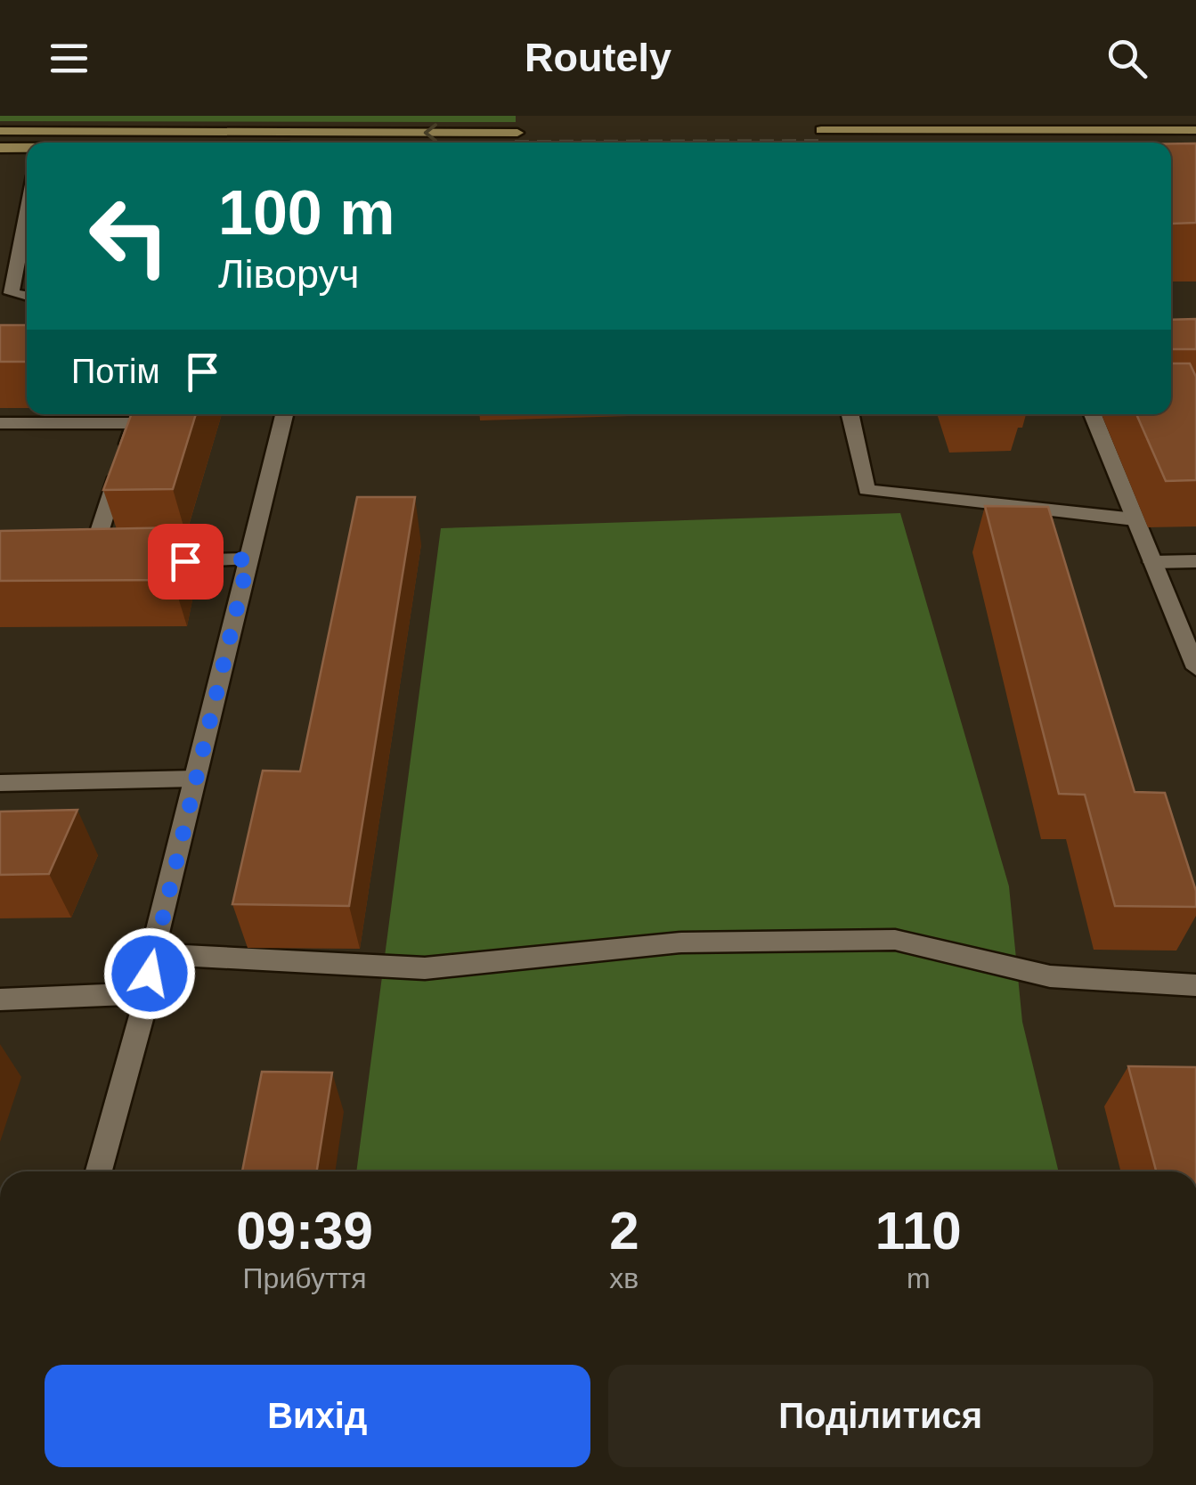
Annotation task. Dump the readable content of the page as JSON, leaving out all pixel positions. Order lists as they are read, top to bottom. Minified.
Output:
{"page":{"header":"Routely","turn":["100 m","Ліворуч"],"then":"Потім","eta":["09:39","Прибуття","2","хв","110","m"],"buttons":["Вихід","Поділитися"]}}
